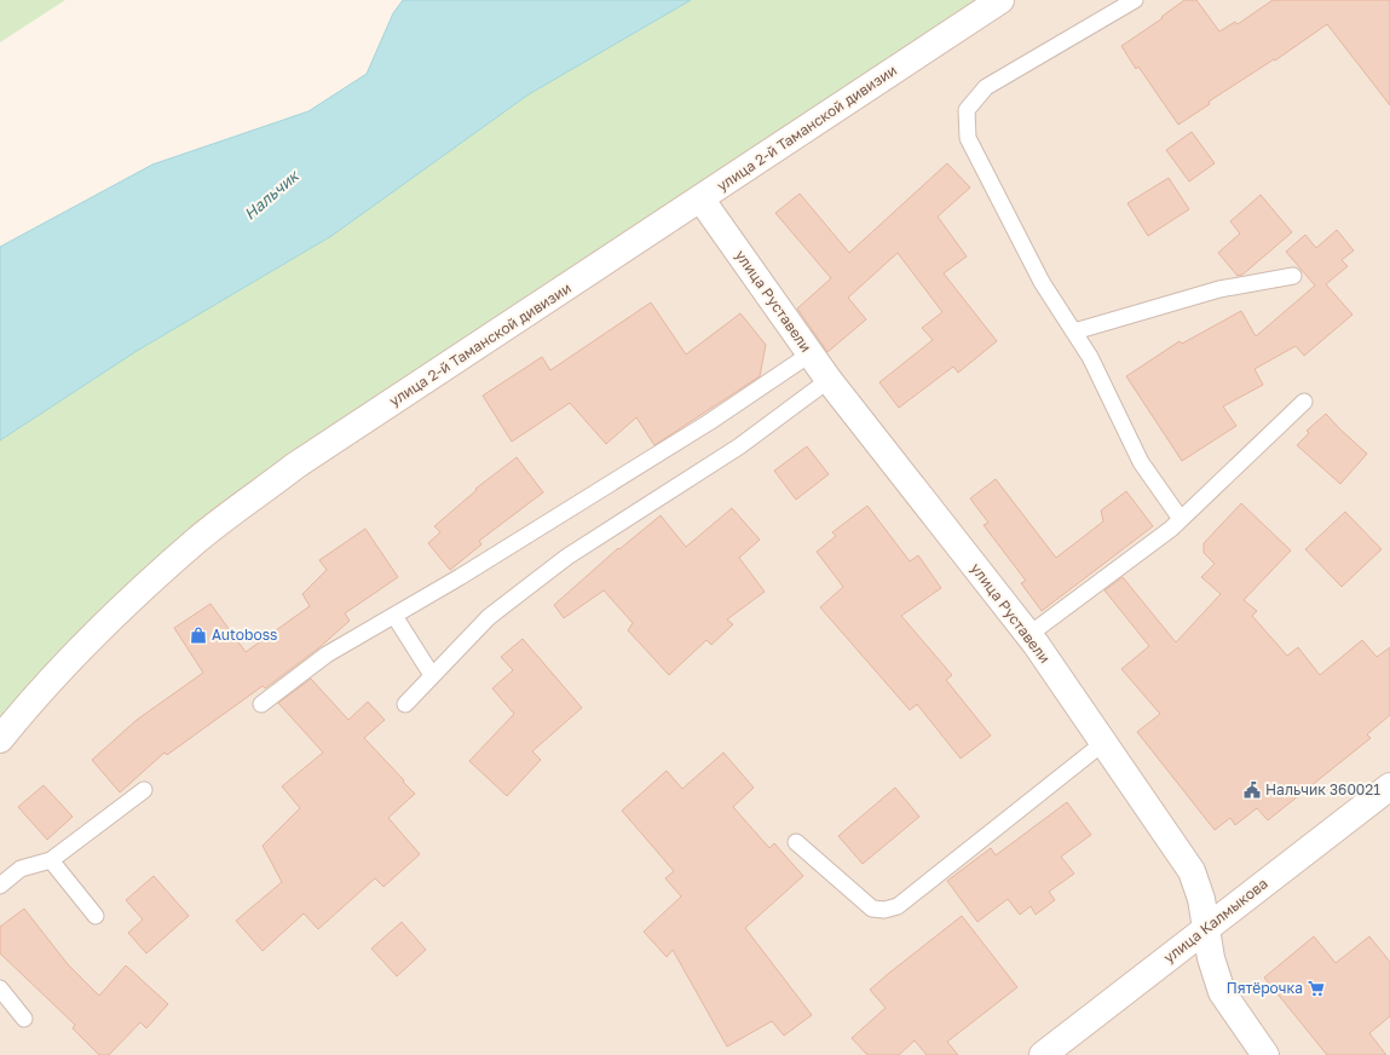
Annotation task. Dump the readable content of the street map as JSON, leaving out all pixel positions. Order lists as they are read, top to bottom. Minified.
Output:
{"streets":{"street":["улица 2-й Таманской дивизии","улица Руставели","улица Калмыкова"]},"crossings":[["улица 2-й Таманской дивизии","улица Руставели"],["улица Руставели","улица Калмыкова"]],"water":["Нальчик"],"places":{"shop":["Autoboss"],"public building":["Нальчик 360021"],"supermarket":["Пятёрочка"]}}
